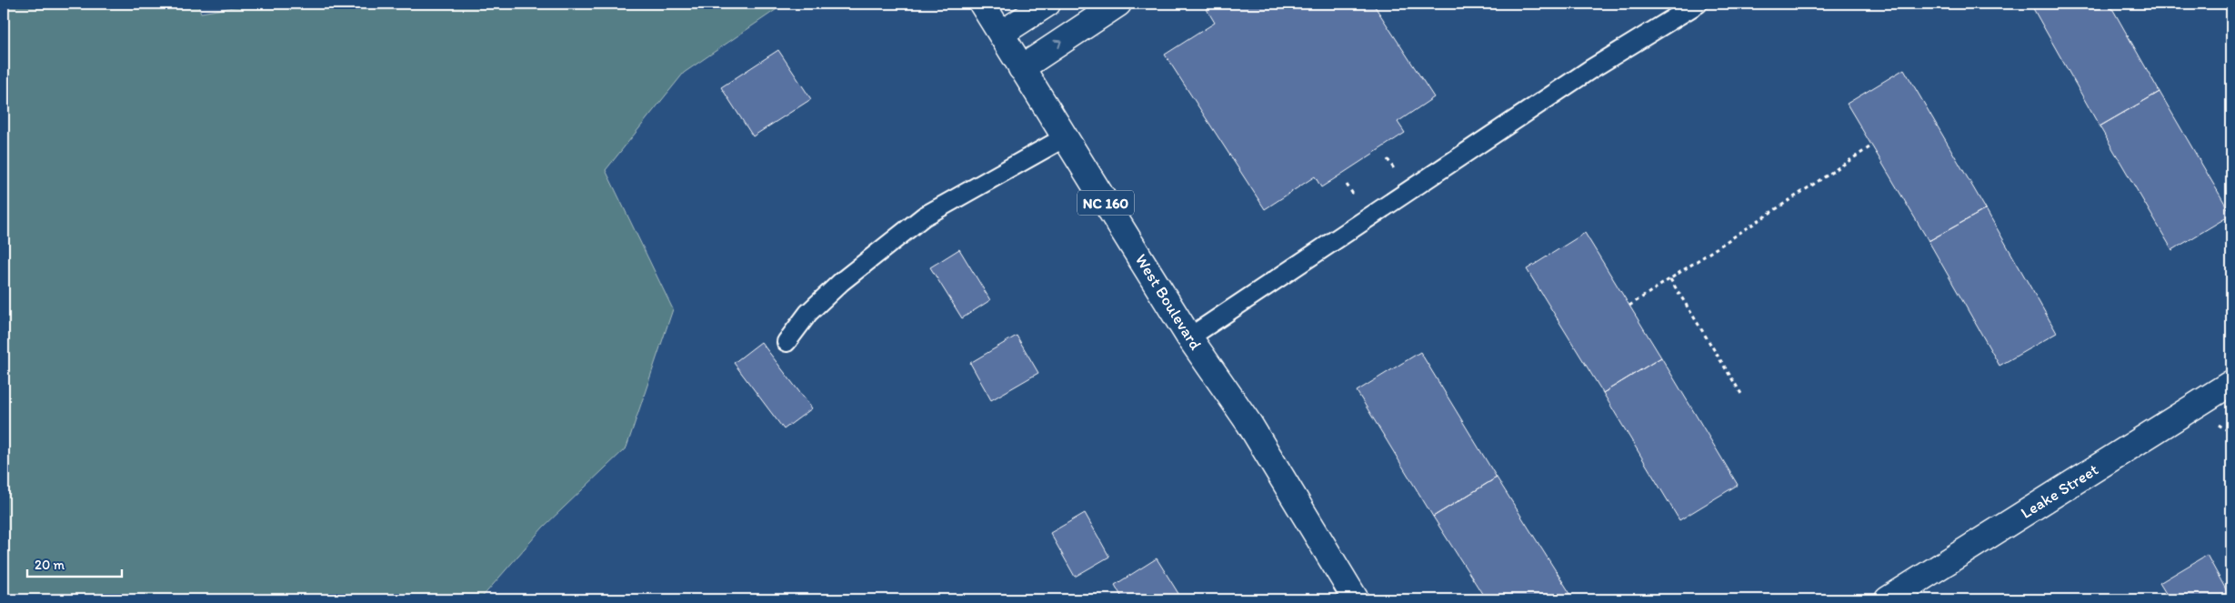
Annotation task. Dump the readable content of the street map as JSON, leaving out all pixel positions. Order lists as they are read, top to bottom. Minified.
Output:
{"streets":{"main road":["NC 160","West Boulevard","Leake Street"]},"scale_bar":"20 m"}
